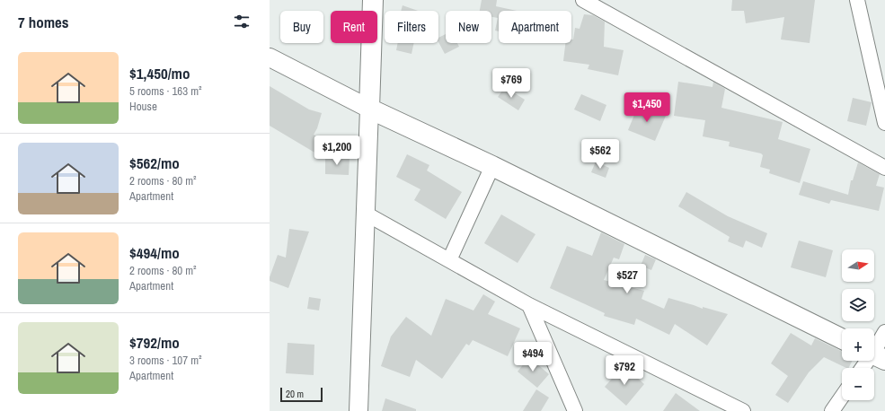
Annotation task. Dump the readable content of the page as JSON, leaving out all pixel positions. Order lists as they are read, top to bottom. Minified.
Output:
{"scale_bar":"20 m","north":"right","page":{"heading":"7 homes","chip":["Buy","Rent","Filters","New","Apartment"],"list":[{"name":"$1,450/mo","note":"5 rooms · 163 m² · House"},{"name":"$562/mo","note":"2 rooms · 80 m² · Apartment"},{"name":"$494/mo","note":"2 rooms · 80 m² · Apartment"},{"name":"$792/mo","note":"3 rooms · 107 m² · Apartment"}],"price":["$769","$1,450","$1,200","$562","$527","$494","$792"],"map_buttons":["+","−"],"scale":"20 m"}}
